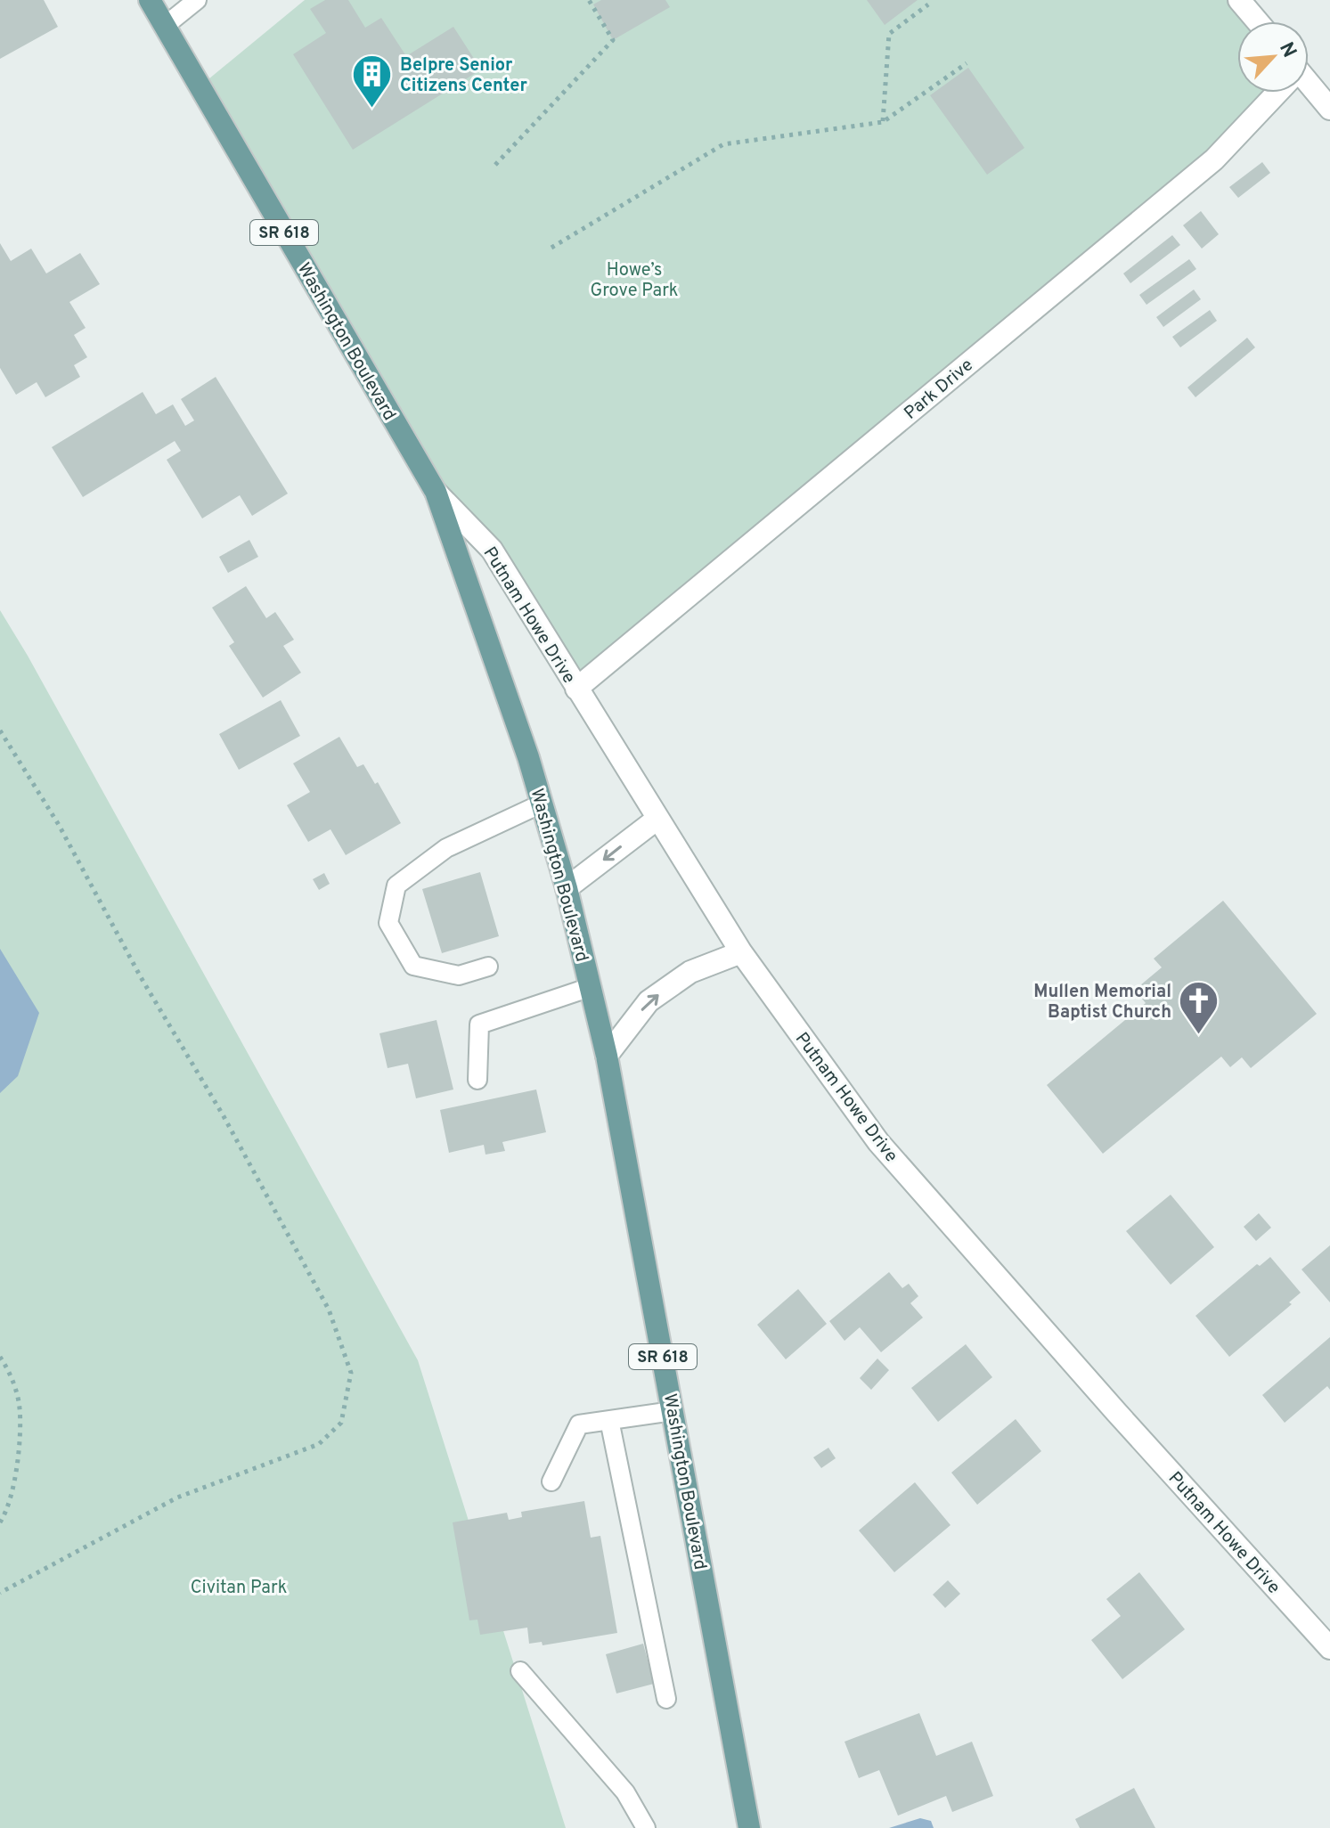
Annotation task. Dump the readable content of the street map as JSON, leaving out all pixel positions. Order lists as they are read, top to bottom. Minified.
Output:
{"streets":{"main road":["SR 618","Washington Boulevard"],"street":["Park Drive","Putnam Howe Drive"]},"crossings":[["Washington Boulevard","Putnam Howe Drive"],["Park Drive","Putnam Howe Drive"]],"parks":["Howe’s Grove Park","Civitan Park"],"places":{"building":["Belpre Senior Citizens Center"],"church":["Mullen Memorial Baptist Church"]},"north":"top right"}
